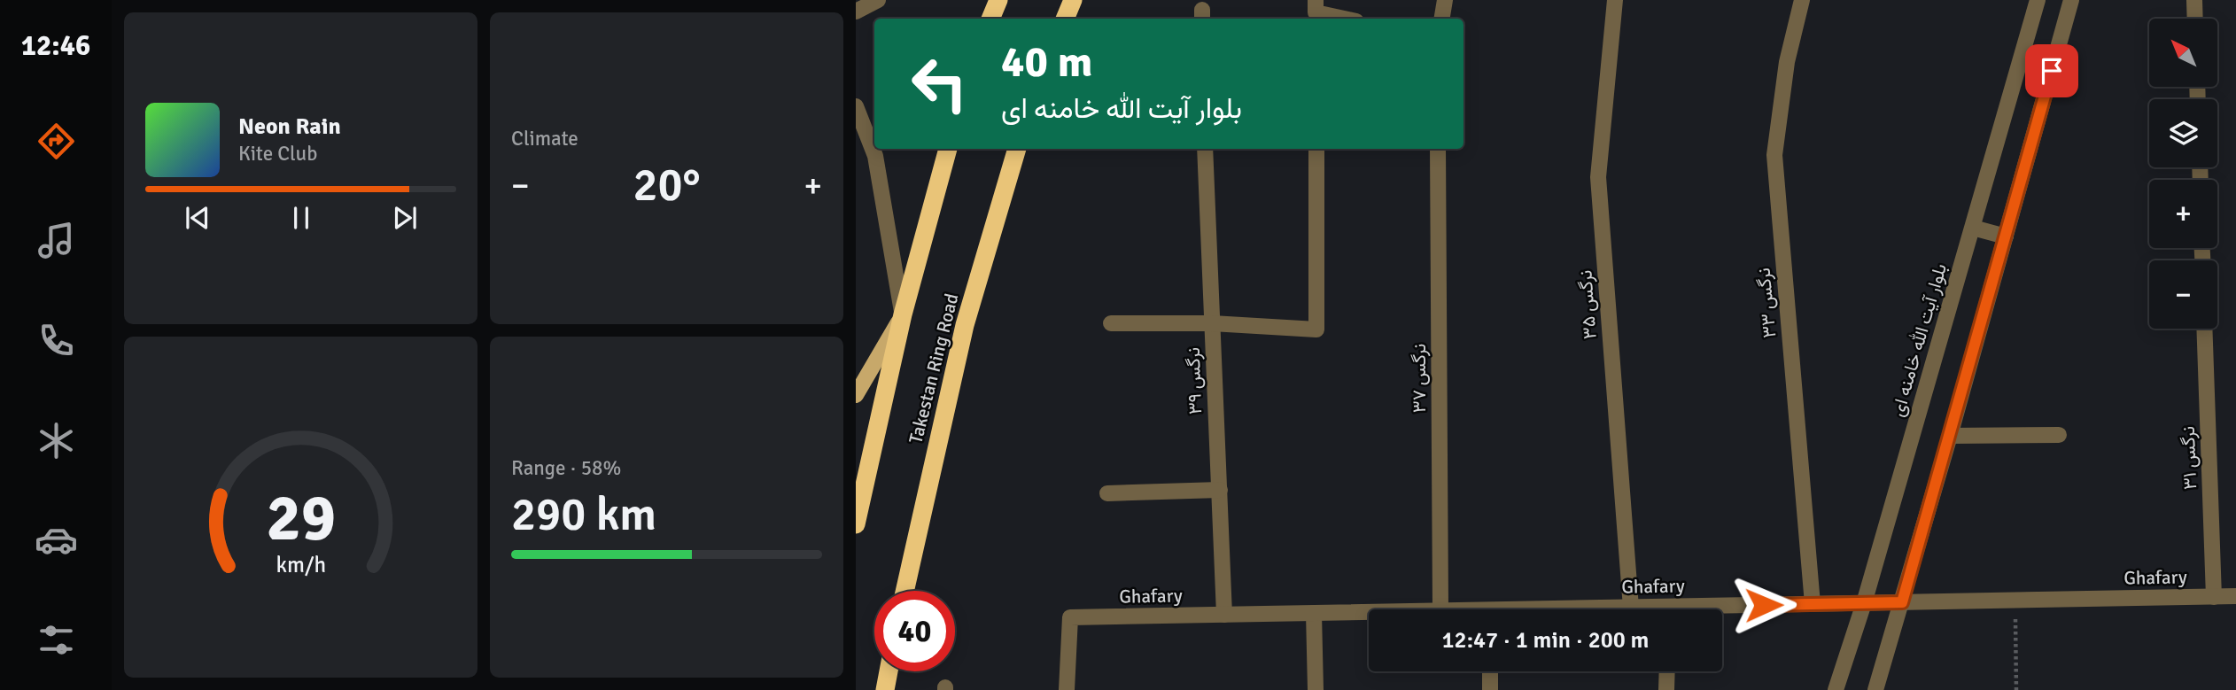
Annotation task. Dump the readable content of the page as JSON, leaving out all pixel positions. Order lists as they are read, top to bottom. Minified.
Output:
{"streets":{"highway":["Takestan Ring Road"],"street":["نرگس ۳۳","نرگس ۳۵","بلوار آیت الله خامنه ای","نرگس ۳۷","نرگس ۳۹","نرگس ۳۱","Ghafary"]},"crossings":[["نرگس ۳۳","Ghafary"],["نرگس ۳۵","Ghafary"],["بلوار آیت الله خامنه ای","Ghafary"],["نرگس ۳۹","Ghafary"],["نرگس ۳۱","Ghafary"]],"north":"top left","page":{"tabs":"12:46","tile":["Climate",["Range · 58%","290 km"]],"map_buttons":["+","−"],"turn":["40 m","بلوار آیت الله خامنه ای"],"song":["Neon Rain","Kite Club"],"heat":["−","20°","+"],"limit":"40","trip":"12:47 · 1 min · 200 m","gauge":["29","km/h"]}}
